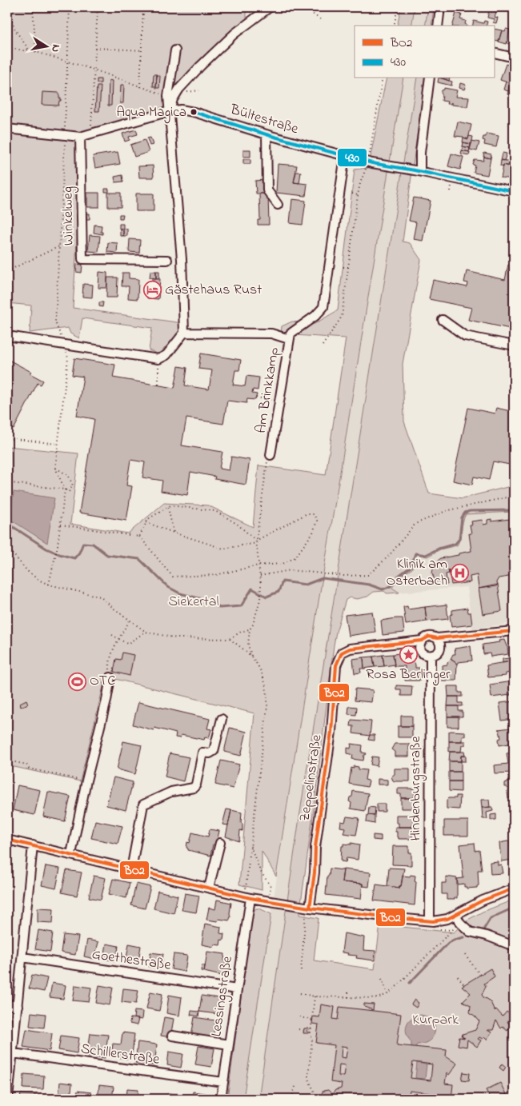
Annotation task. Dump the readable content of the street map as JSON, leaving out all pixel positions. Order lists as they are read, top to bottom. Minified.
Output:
{"streets":{"street":["Bültestraße","Winkelweg","Am Brinkkamp","Zeppelinstraße","Hindenburgstraße","Goethestraße","Lessingstraße","Schillerstraße"]},"crossings":[["Bültestraße","Winkelweg"],["Zeppelinstraße","Hindenburgstraße"],["Goethestraße","Lessingstraße"],["Lessingstraße","Schillerstraße"]],"parks":["Siekertal","Kurpark"],"places":{"other":["Aqua Magica"],"hotel":["Gästehaus Rust"],"hospital":["Klinik am Osterbach"],"place":["Rosa Berlinger"],"sports":["OTC"]},"lines":["transit line 430","transit line BO2"],"legend":["BO2","430"],"north":"right"}
